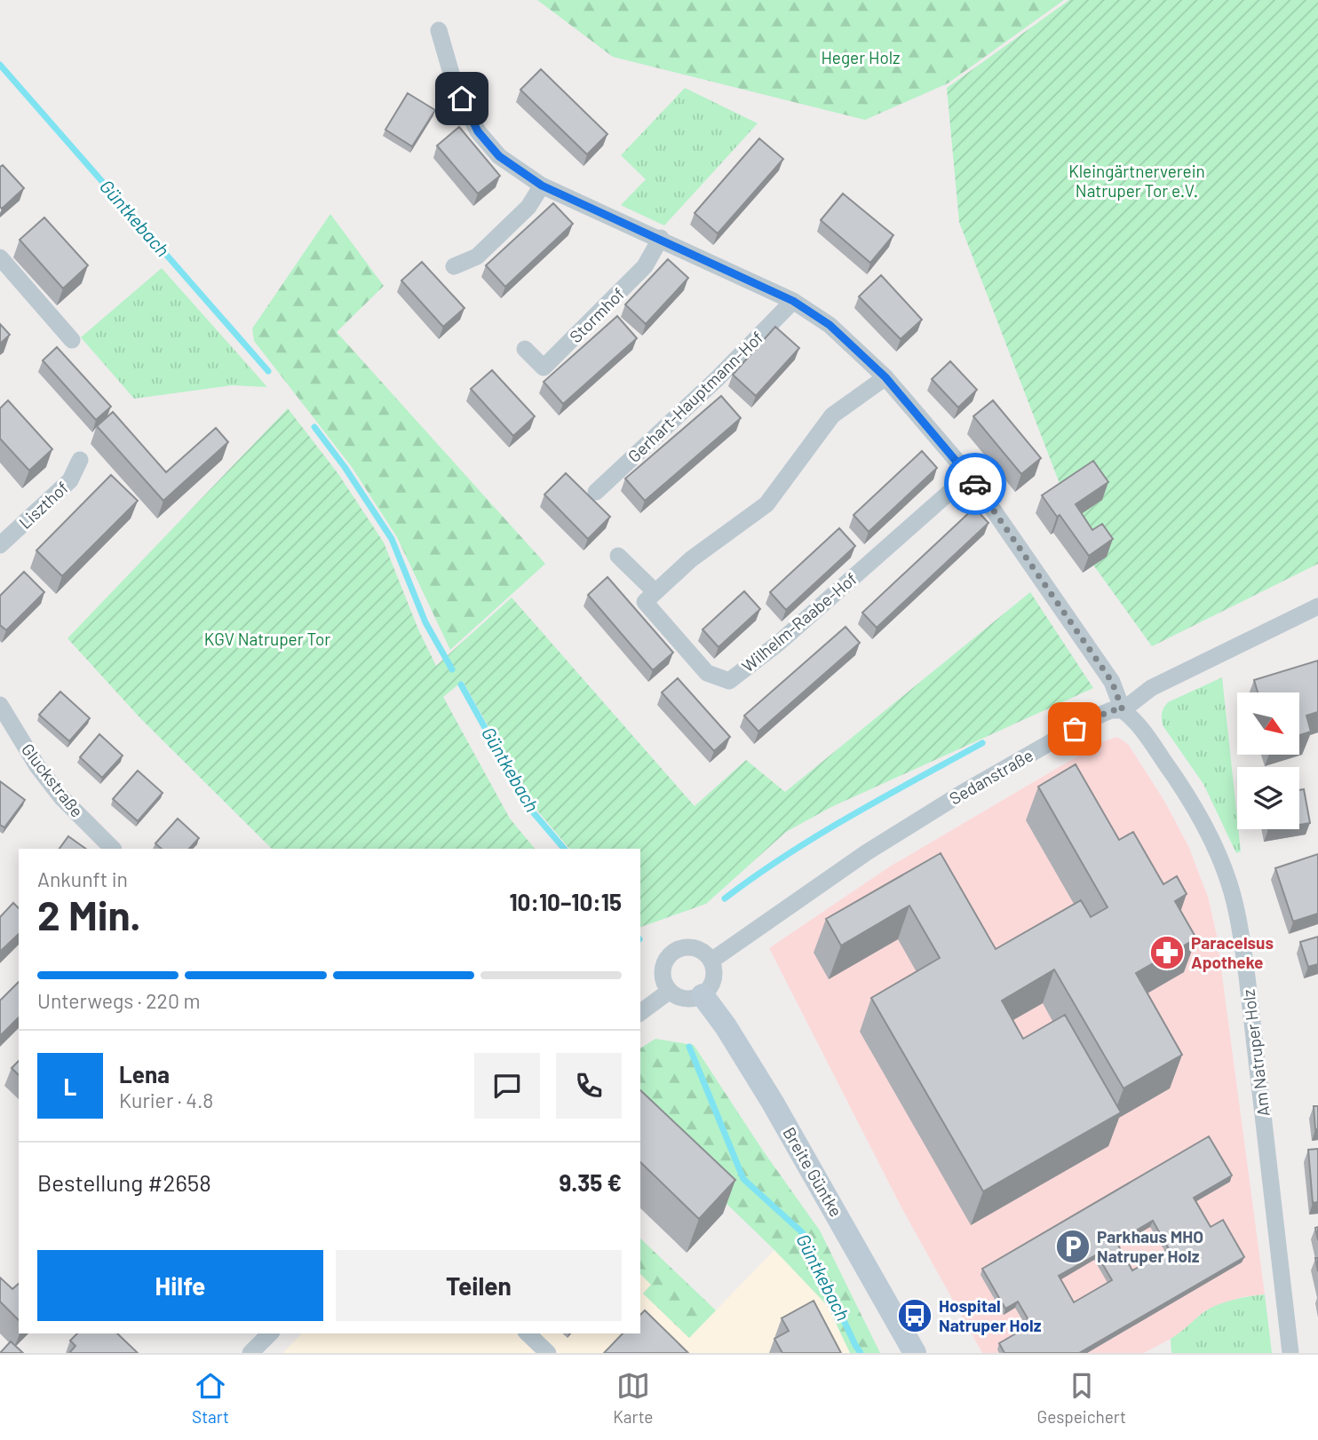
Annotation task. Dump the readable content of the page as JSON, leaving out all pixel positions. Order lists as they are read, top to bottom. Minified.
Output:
{"streets":{"street":["Stormhof","Gerhart-Hauptmann-Hof","Liszthof","Wilhelm-Raabe-Hof","Sedanstraße","Gluckstraße","Am Natruper Holz","Breite Güntke"]},"crossings":[["Sedanstraße","Am Natruper Holz"],["Sedanstraße","Breite Güntke"]],"water":["Güntkebach"],"parks":["Heger Holz","Kleingärtnerverein Natruper Tor e.V.","KGV Natruper Tor"],"places":{"pharmacy":["Paracelsus Apotheke"],"parking":["Parkhaus MHO Natruper Holz"],"bus stop":["Hospital Natruper Holz"]},"north":"bottom right","page":{"heading":["2 Min.","Ankunft in","10:10–10:15"],"panel":["Lena","Kurier · 4.8","Bestellung #2658","9.35 €"],"bar":"Unterwegs · 220 m","round":"L","buttons":["Hilfe","Teilen"],"tabs":["Start","Karte","Gespeichert"]}}
